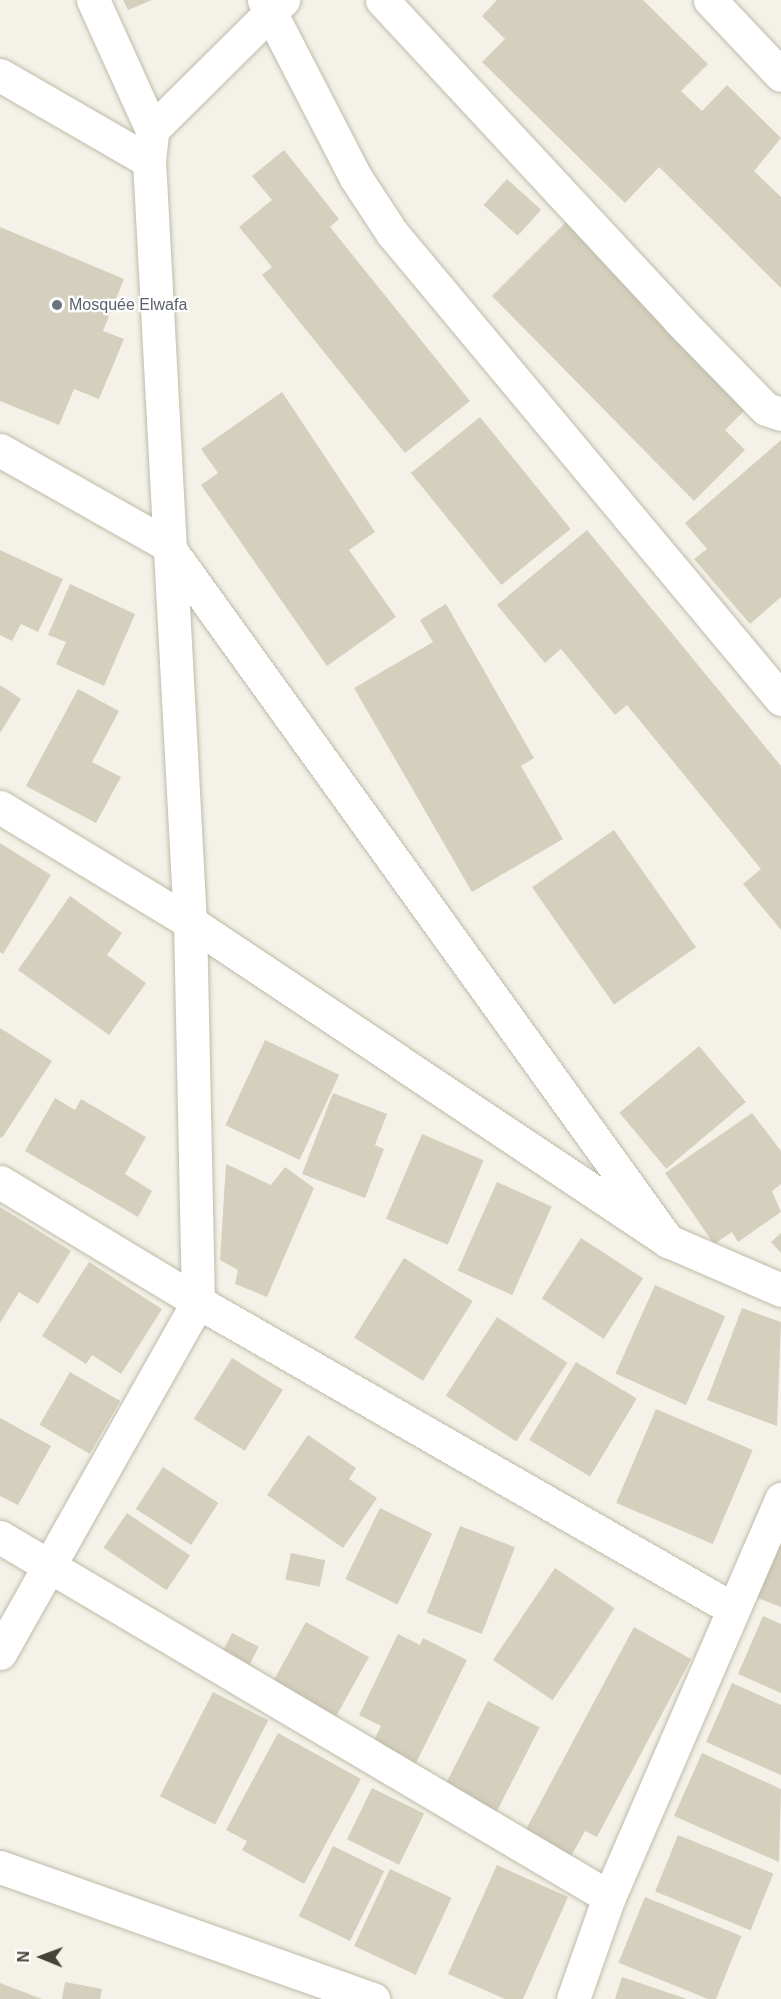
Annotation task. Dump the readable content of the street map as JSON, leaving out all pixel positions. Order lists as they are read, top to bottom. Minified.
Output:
{"places":["Mosquée Elwafa"],"north":"left"}
